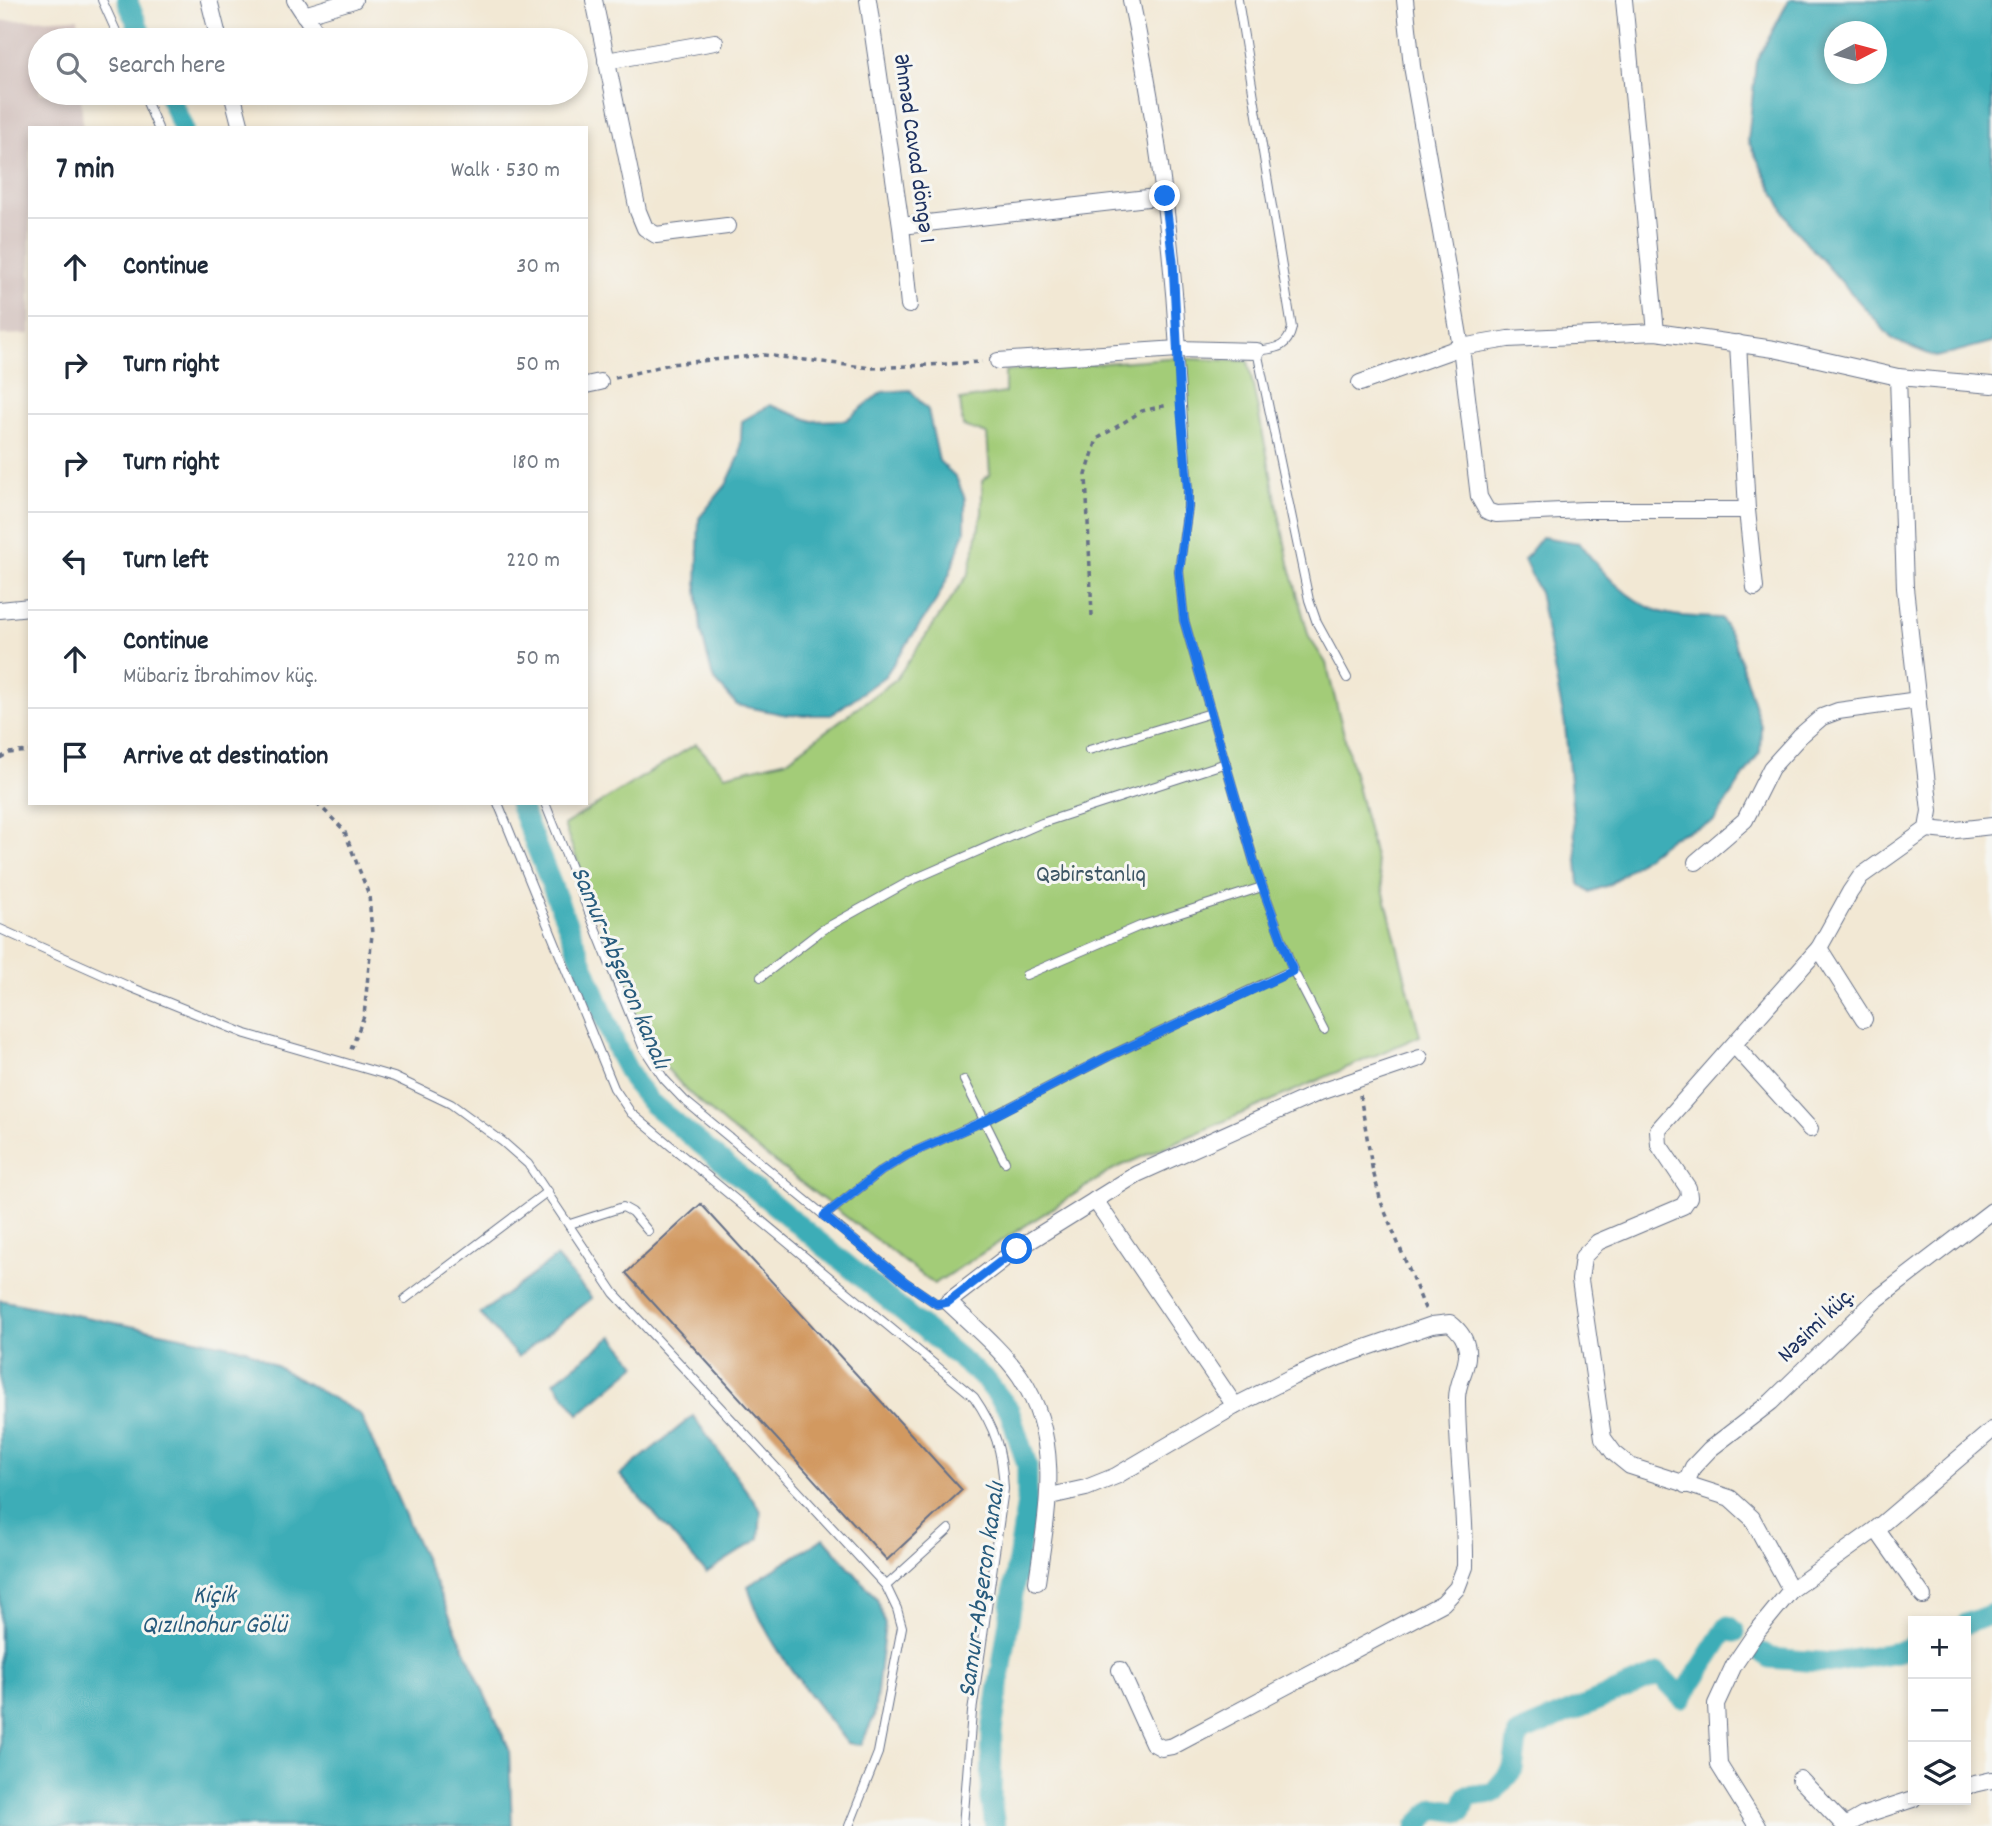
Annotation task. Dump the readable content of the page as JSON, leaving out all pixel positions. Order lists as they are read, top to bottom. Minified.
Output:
{"streets":{"street":["Əhməd Cavad döngə 1","Nəsimi küç."]},"water":["Samur-Abşeron kanalı","Kiçik Qızılnohur Gölü"],"parks":["Qəbirstanlıq"],"north":"right","page":{"search":"Search here","heading":["7 min","Walk · 530 m"],"list":[["Continue","30 m"],["Turn right","50 m"],["Turn right","180 m"],["Turn left","220 m"],["Continue","Mübariz İbrahimov küç.","50 m"],"Arrive at destination"],"map_buttons":["+","−"]}}
